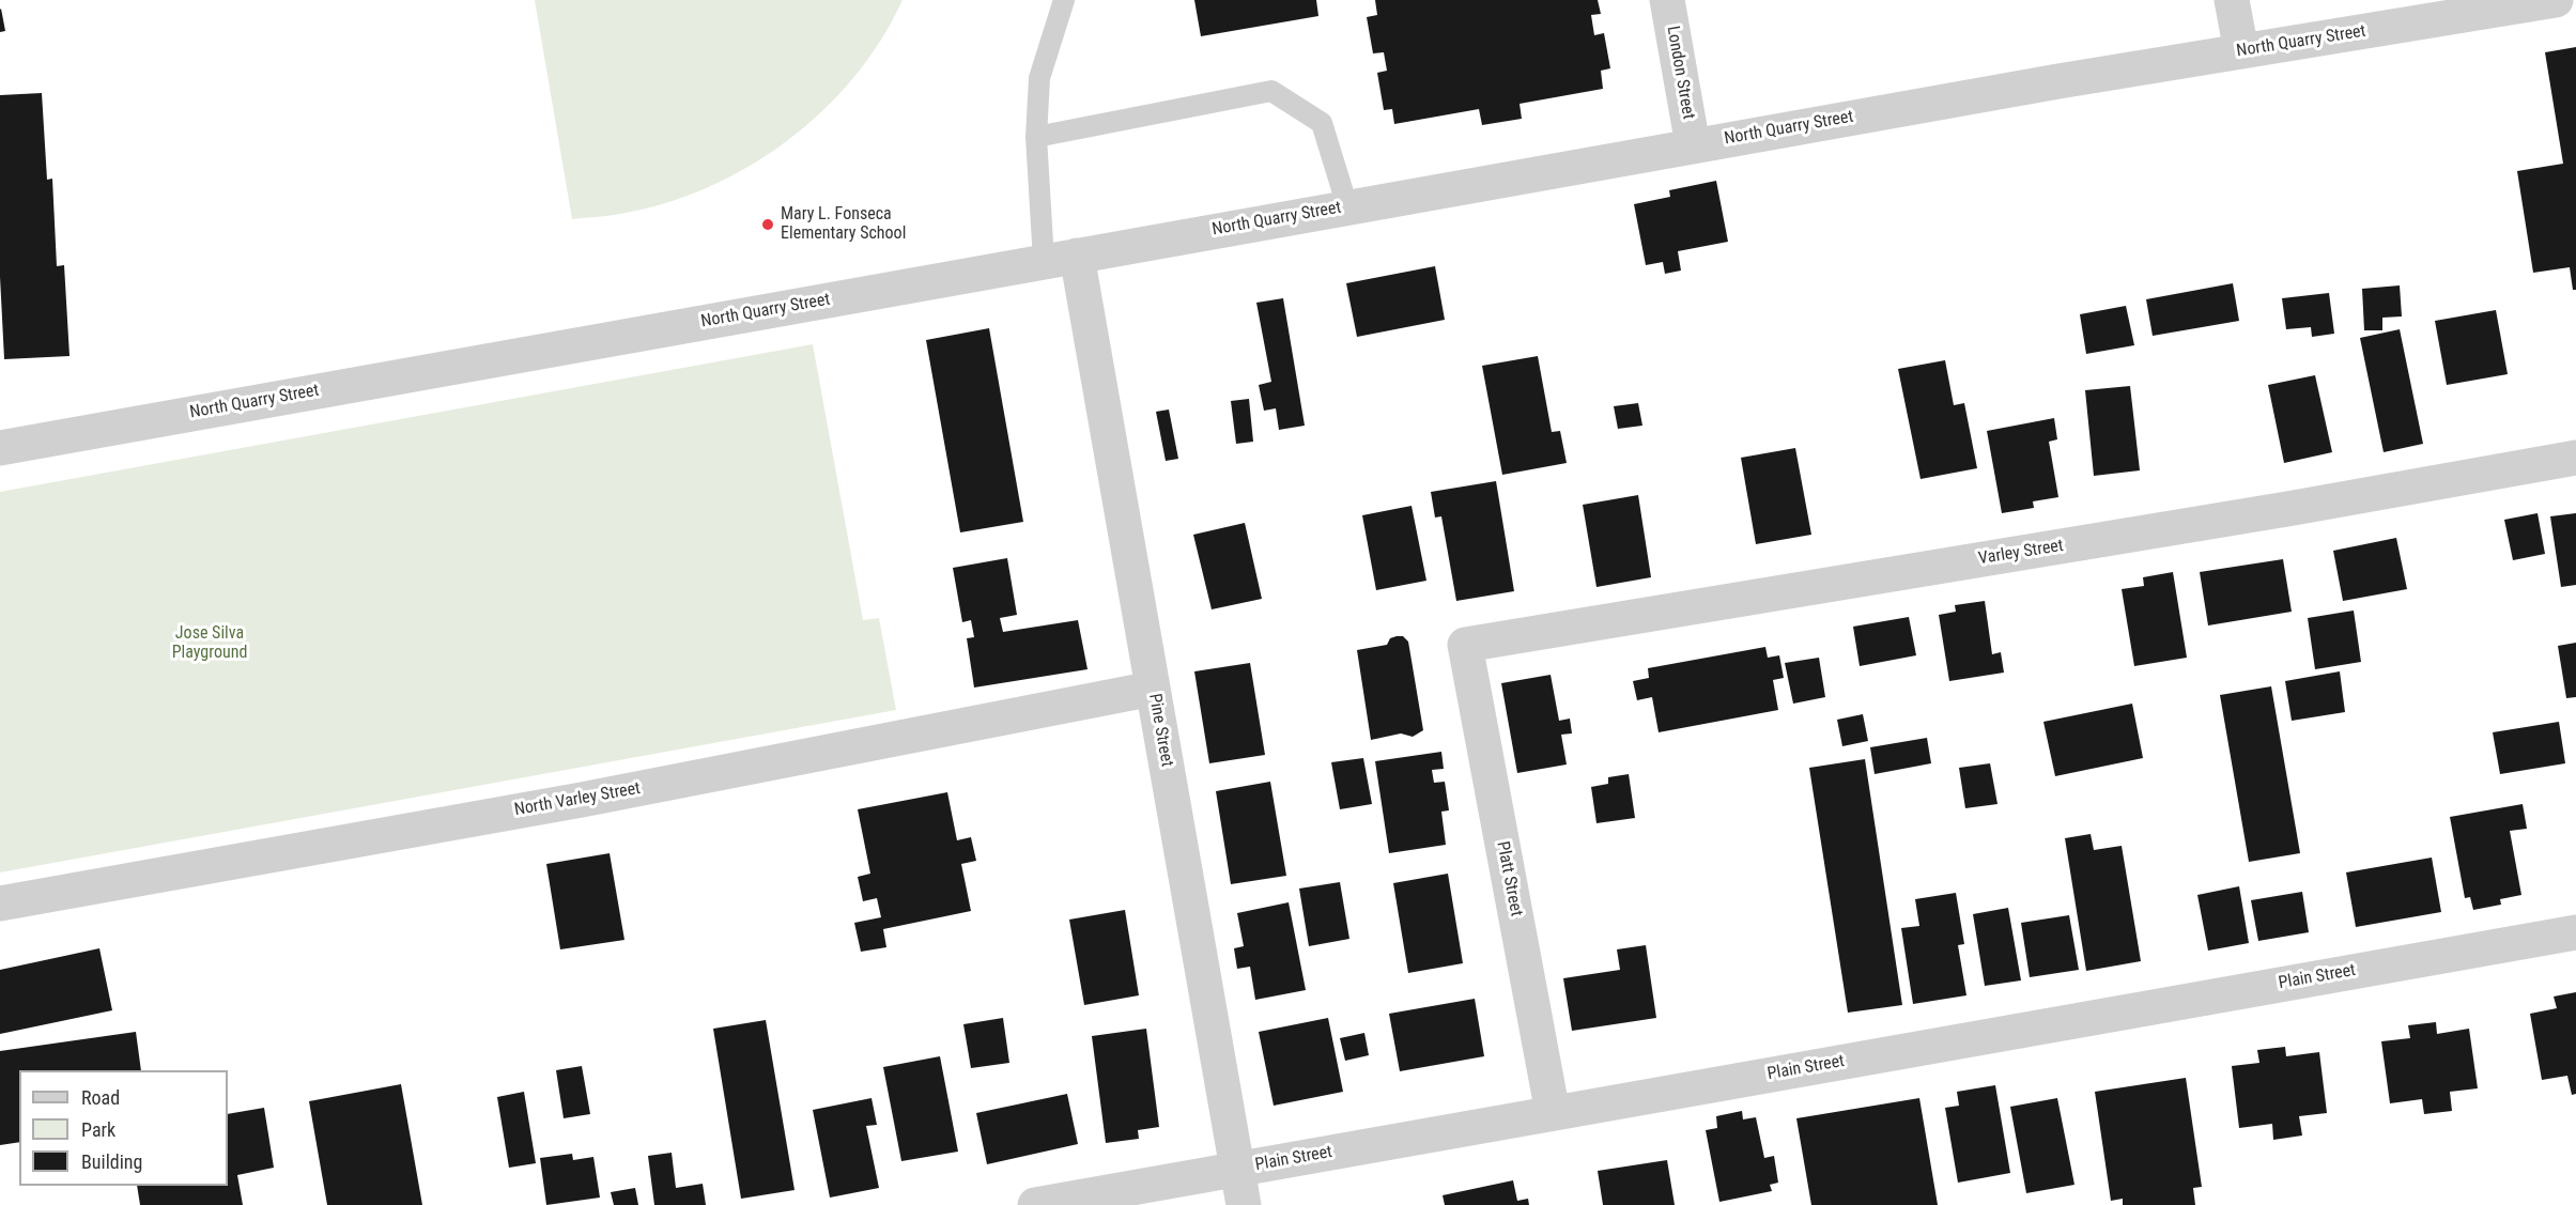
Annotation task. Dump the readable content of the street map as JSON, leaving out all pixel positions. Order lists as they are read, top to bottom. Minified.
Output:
{"streets":{"street":["North Quarry Street","London Street","Varley Street","Pine Street","North Varley Street","Platt Street","Plain Street"]},"crossings":[["North Quarry Street","London Street"],["North Quarry Street","Pine Street"],["Varley Street","Platt Street"],["Pine Street","North Varley Street"],["Pine Street","Plain Street"],["Platt Street","Plain Street"]],"parks":["Jose Silva Playground"],"places":["Mary L. Fonseca Elementary School"],"legend":["Road","Park","Building"]}
